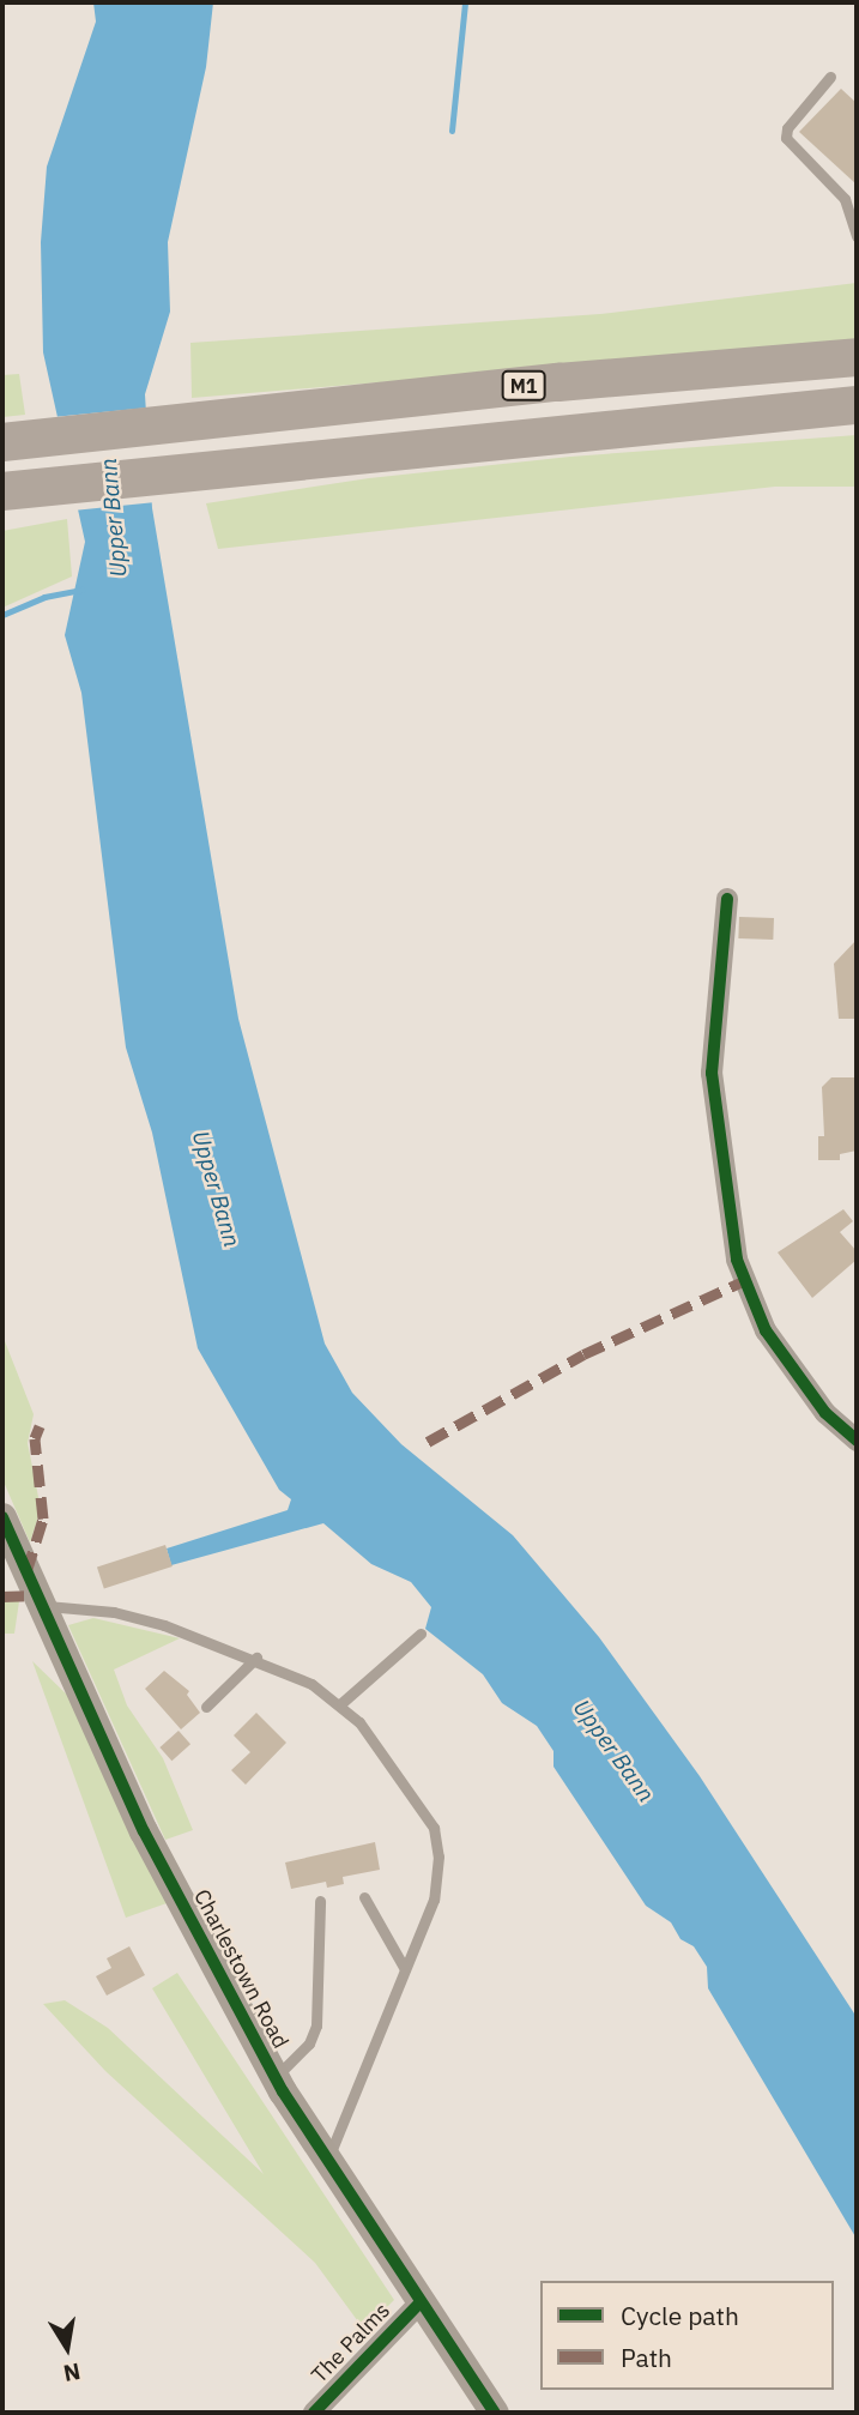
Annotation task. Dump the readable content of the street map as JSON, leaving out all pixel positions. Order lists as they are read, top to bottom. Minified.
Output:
{"streets":{"highway":["M1"],"main road":["Charlestown Road"],"street":["The Palms"]},"crossings":[["Charlestown Road","The Palms"]],"water":["Upper Bann"],"legend":["Cycle path","Path"],"north":"bottom"}
